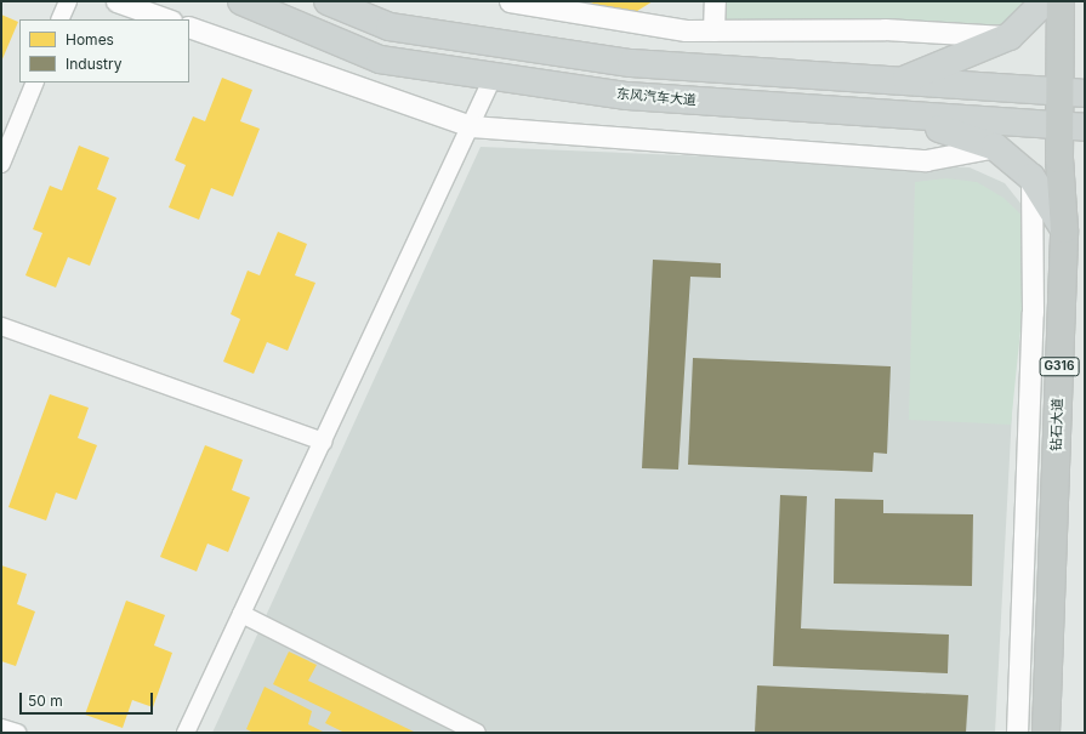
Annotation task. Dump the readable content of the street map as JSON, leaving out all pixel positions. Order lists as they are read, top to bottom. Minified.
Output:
{"streets":{"highway":["G316","钻石大道"],"main road":["东风汽车大道"]},"crossings":[["东风汽车大道","钻石大道"]],"legend":["Homes","Industry"],"scale_bar":"50 m"}
